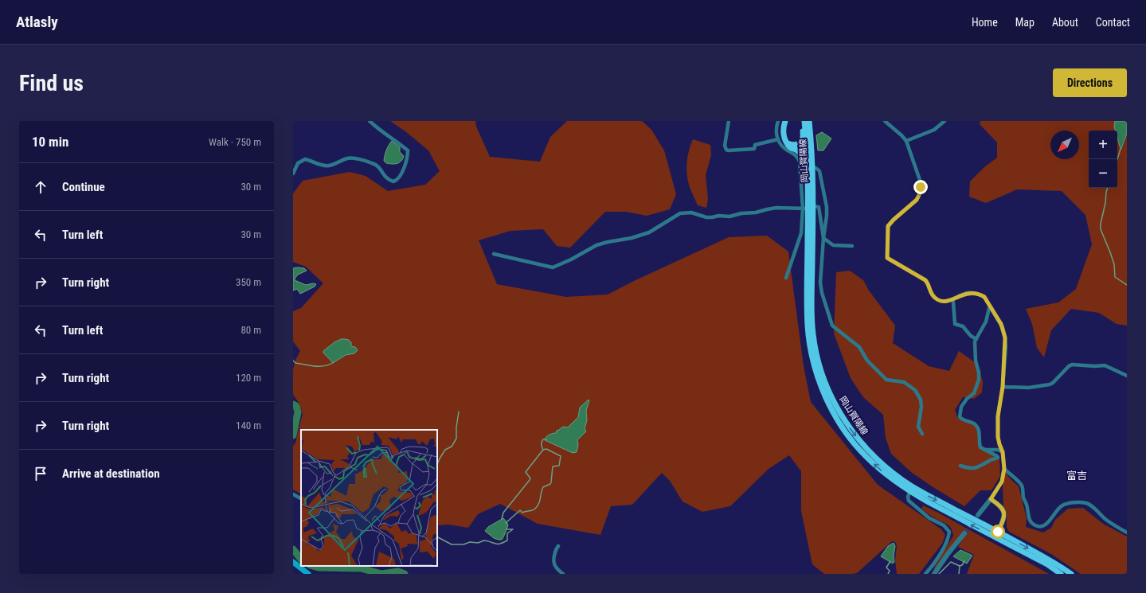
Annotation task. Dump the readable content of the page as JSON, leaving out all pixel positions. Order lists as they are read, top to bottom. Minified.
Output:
{"streets":{"main road":["岡山賀陽線"]},"districts":["富吉"],"north":"bottom left","page":{"header":"Atlasly","nav":["Home","Map","About","Contact"],"buttons":"Directions","title":"Find us","heading":["10 min","Walk · 750 m"],"map_buttons":["+","−"],"list":[["Continue","30 m"],["Turn left","30 m"],["Turn right","350 m"],["Turn left","80 m"],["Turn right","120 m"],["Turn right","140 m"],"Arrive at destination"]}}
